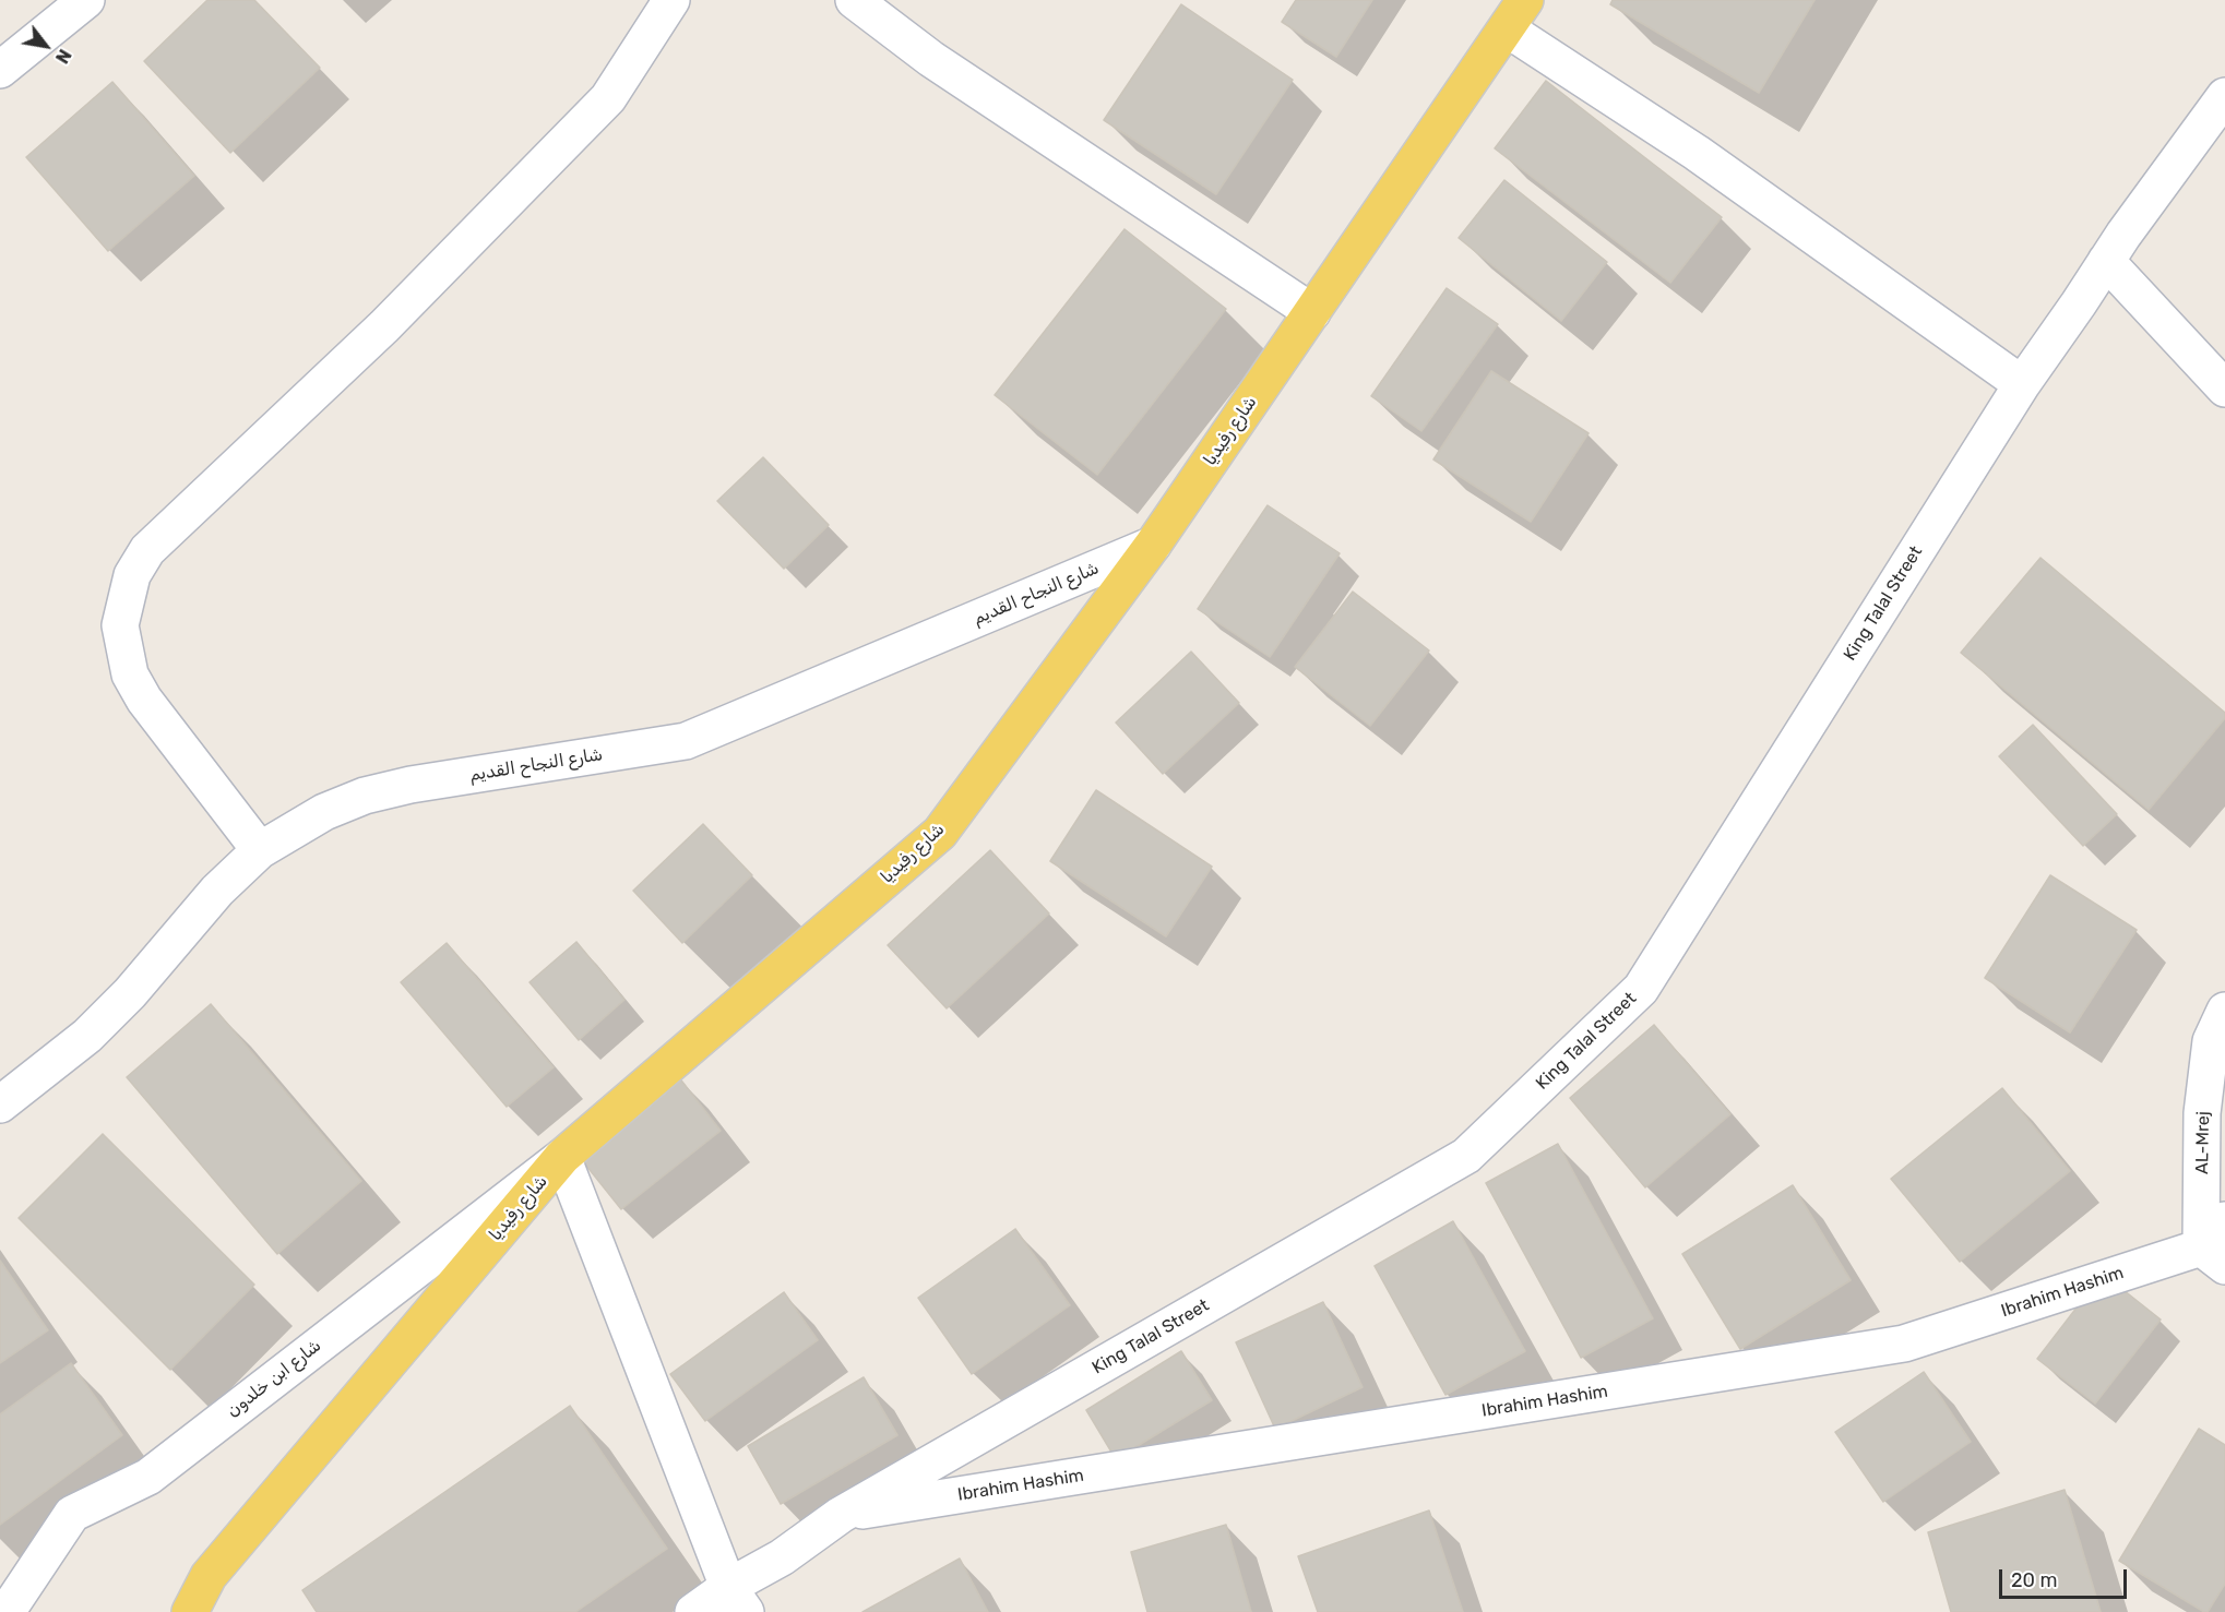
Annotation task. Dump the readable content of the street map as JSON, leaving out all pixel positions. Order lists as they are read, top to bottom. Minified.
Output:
{"streets":{"main road":["شارع رفيديا"],"street":["شارع النجاح القديم","King Talal Street","AL-Mrej","Ibrahim Hashim","شارع ابن خلدون"]},"crossings":[["شارع رفيديا","شارع النجاح القديم"],["شارع رفيديا","شارع ابن خلدون"],["King Talal Street","Ibrahim Hashim"],["AL-Mrej","Ibrahim Hashim"]],"scale_bar":"20 m","north":"bottom right"}
